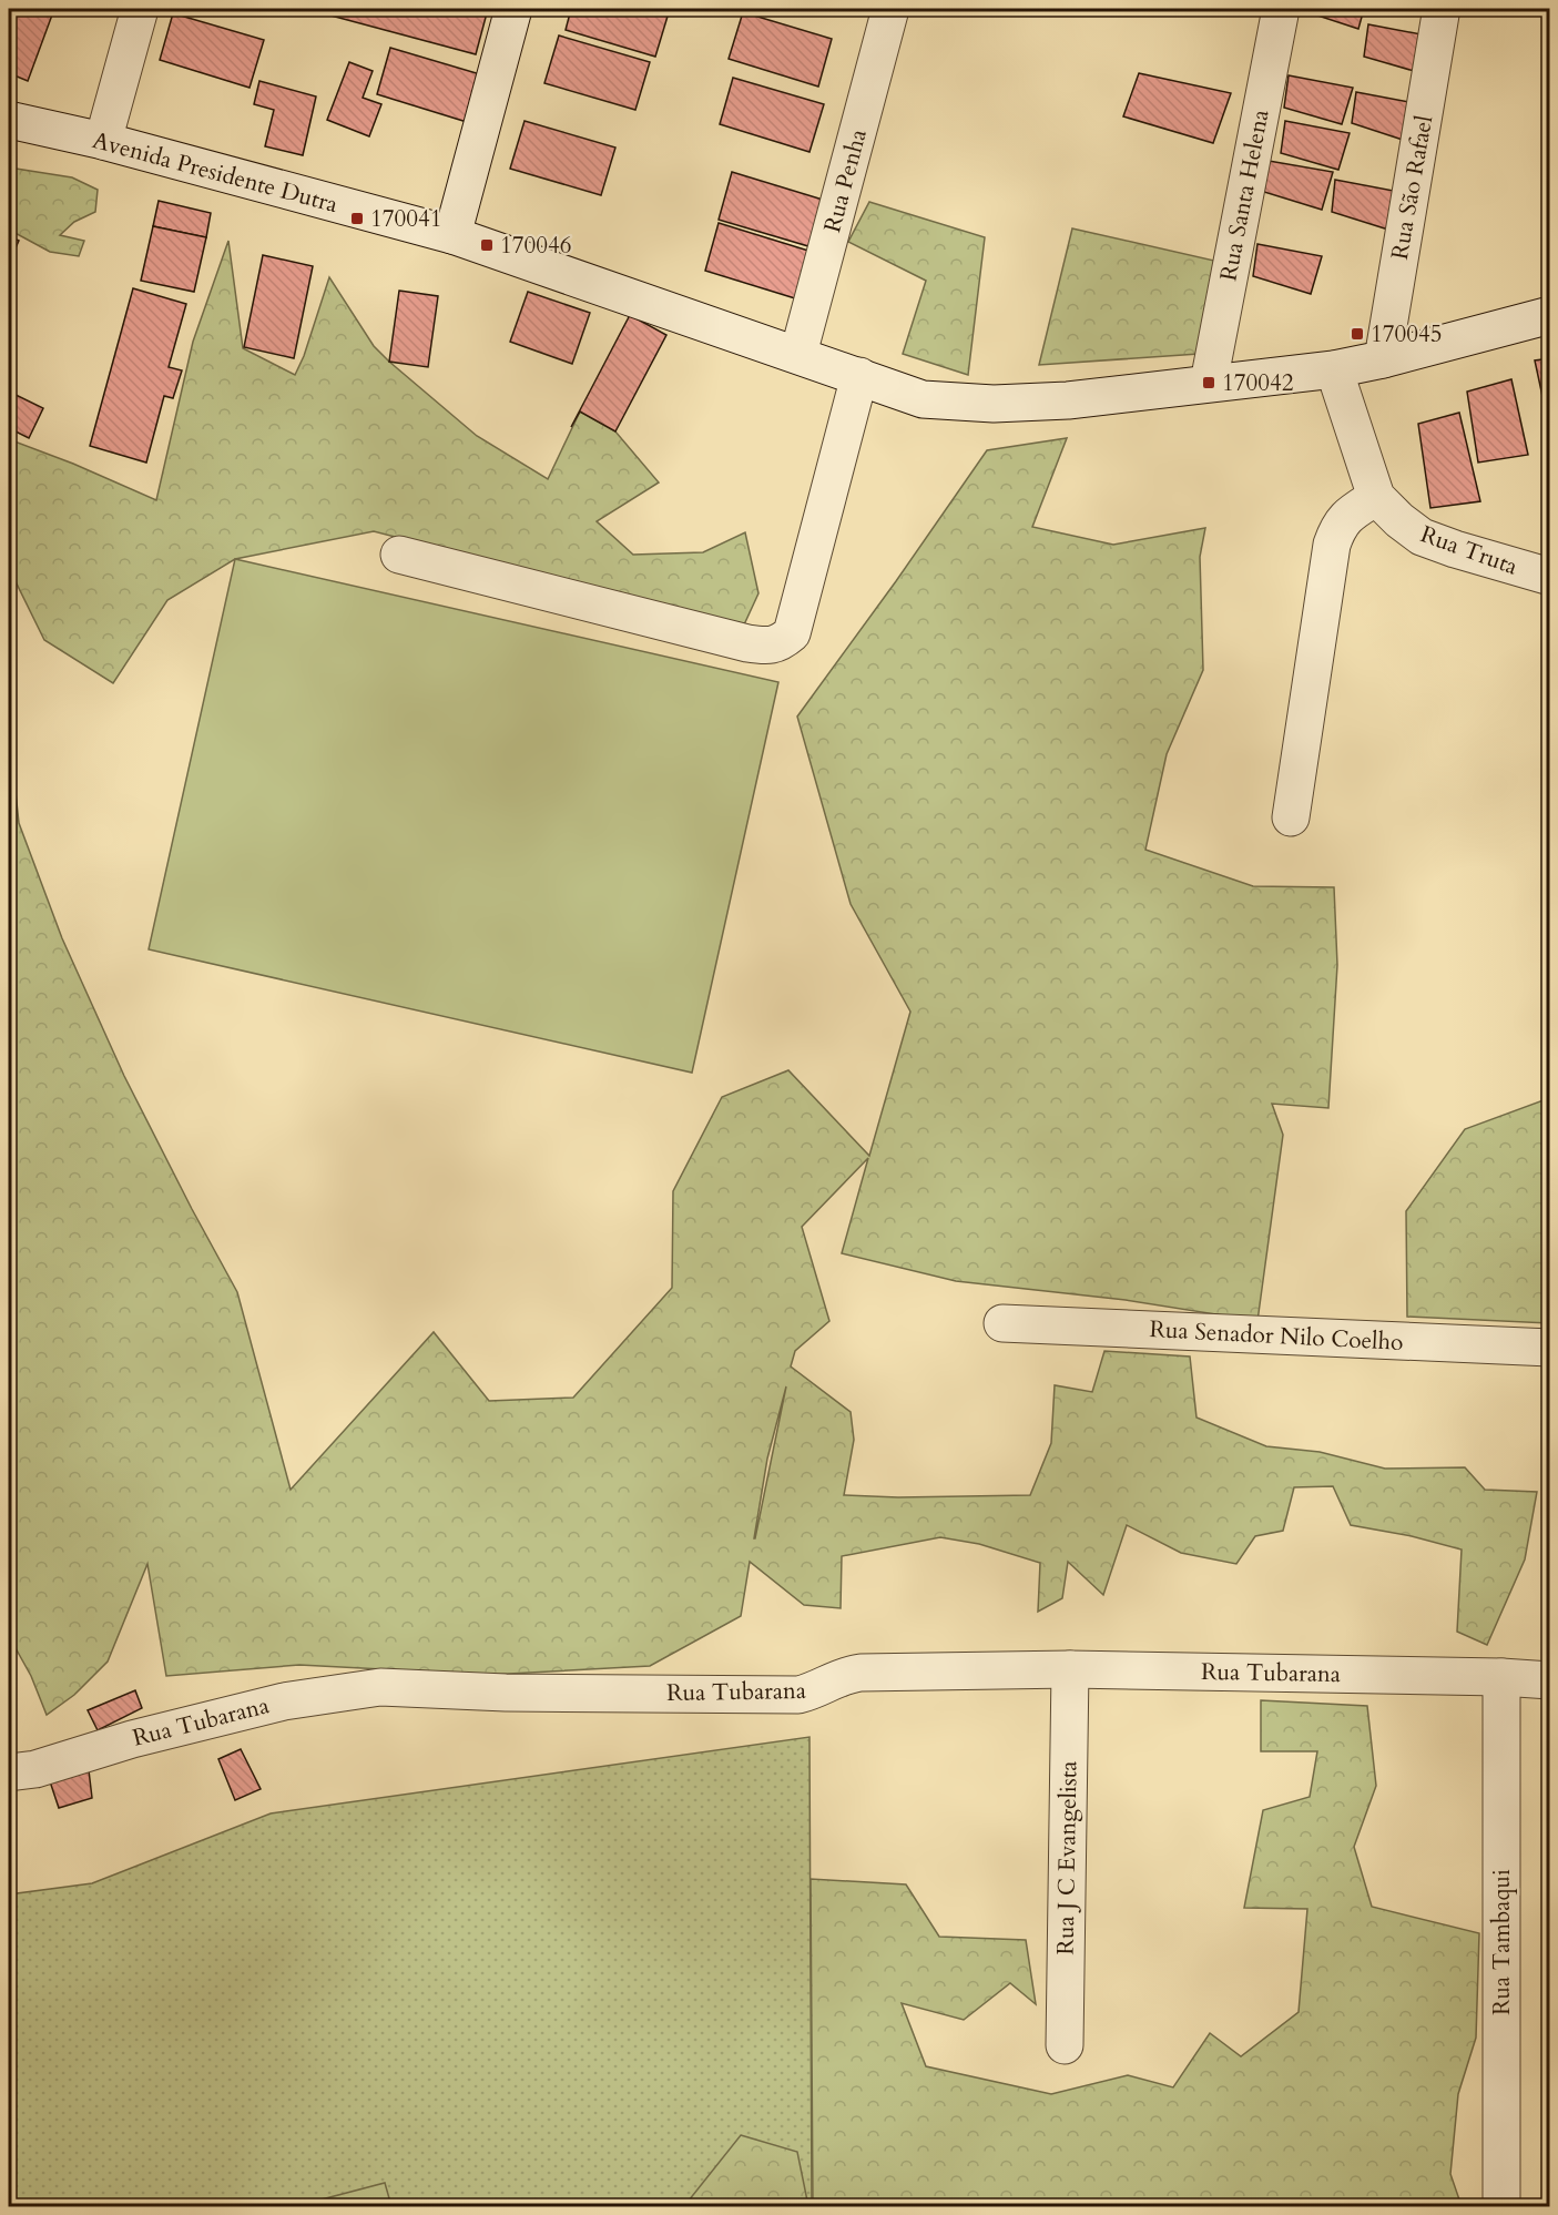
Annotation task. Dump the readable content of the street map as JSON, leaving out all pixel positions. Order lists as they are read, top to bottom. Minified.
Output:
{"streets":{"street":["Avenida Presidente Dutra","Rua Penha","Rua São Rafael","Rua Santa Helena","Rua Truta","Rua Senador Nilo Coelho","Rua Tubarana","Rua J C Evangelista","Rua Tambaqui"]},"crossings":[["Avenida Presidente Dutra","Rua Penha"],["Avenida Presidente Dutra","Rua São Rafael"],["Avenida Presidente Dutra","Rua Santa Helena"],["Avenida Presidente Dutra","Rua Truta"],["Rua Tubarana","Rua J C Evangelista"],["Rua Tubarana","Rua Tambaqui"]],"places":{"transit":["170041","170046","170045","170042"]}}
